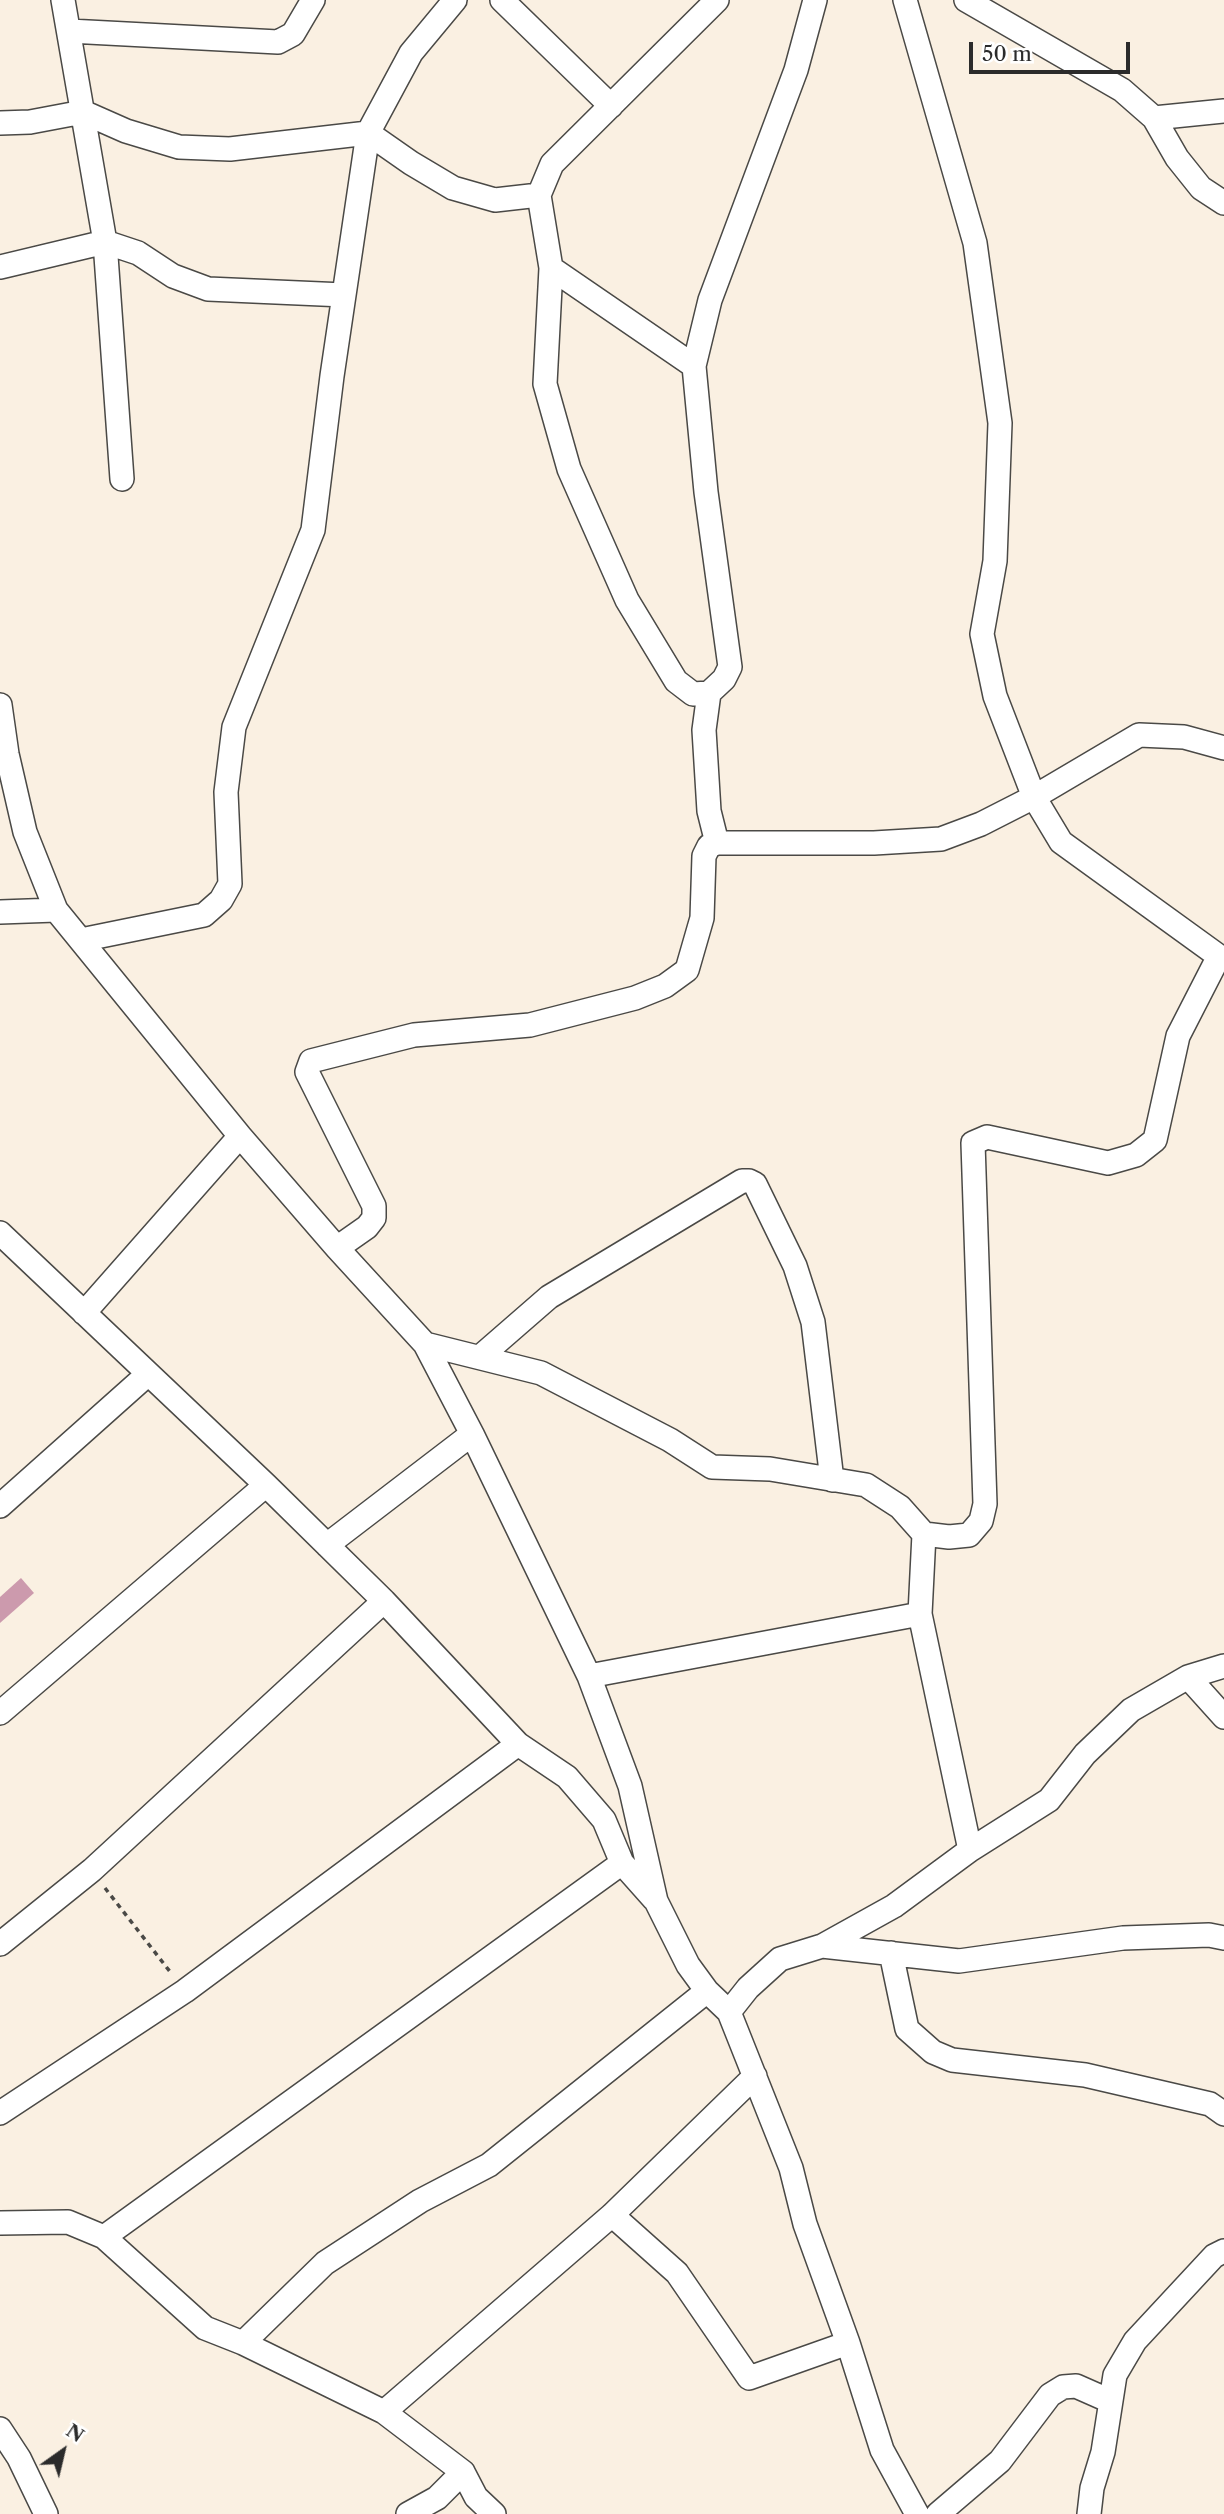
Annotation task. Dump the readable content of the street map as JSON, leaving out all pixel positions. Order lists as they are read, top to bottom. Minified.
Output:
{"scale_bar":"50 m","north":"top right"}
